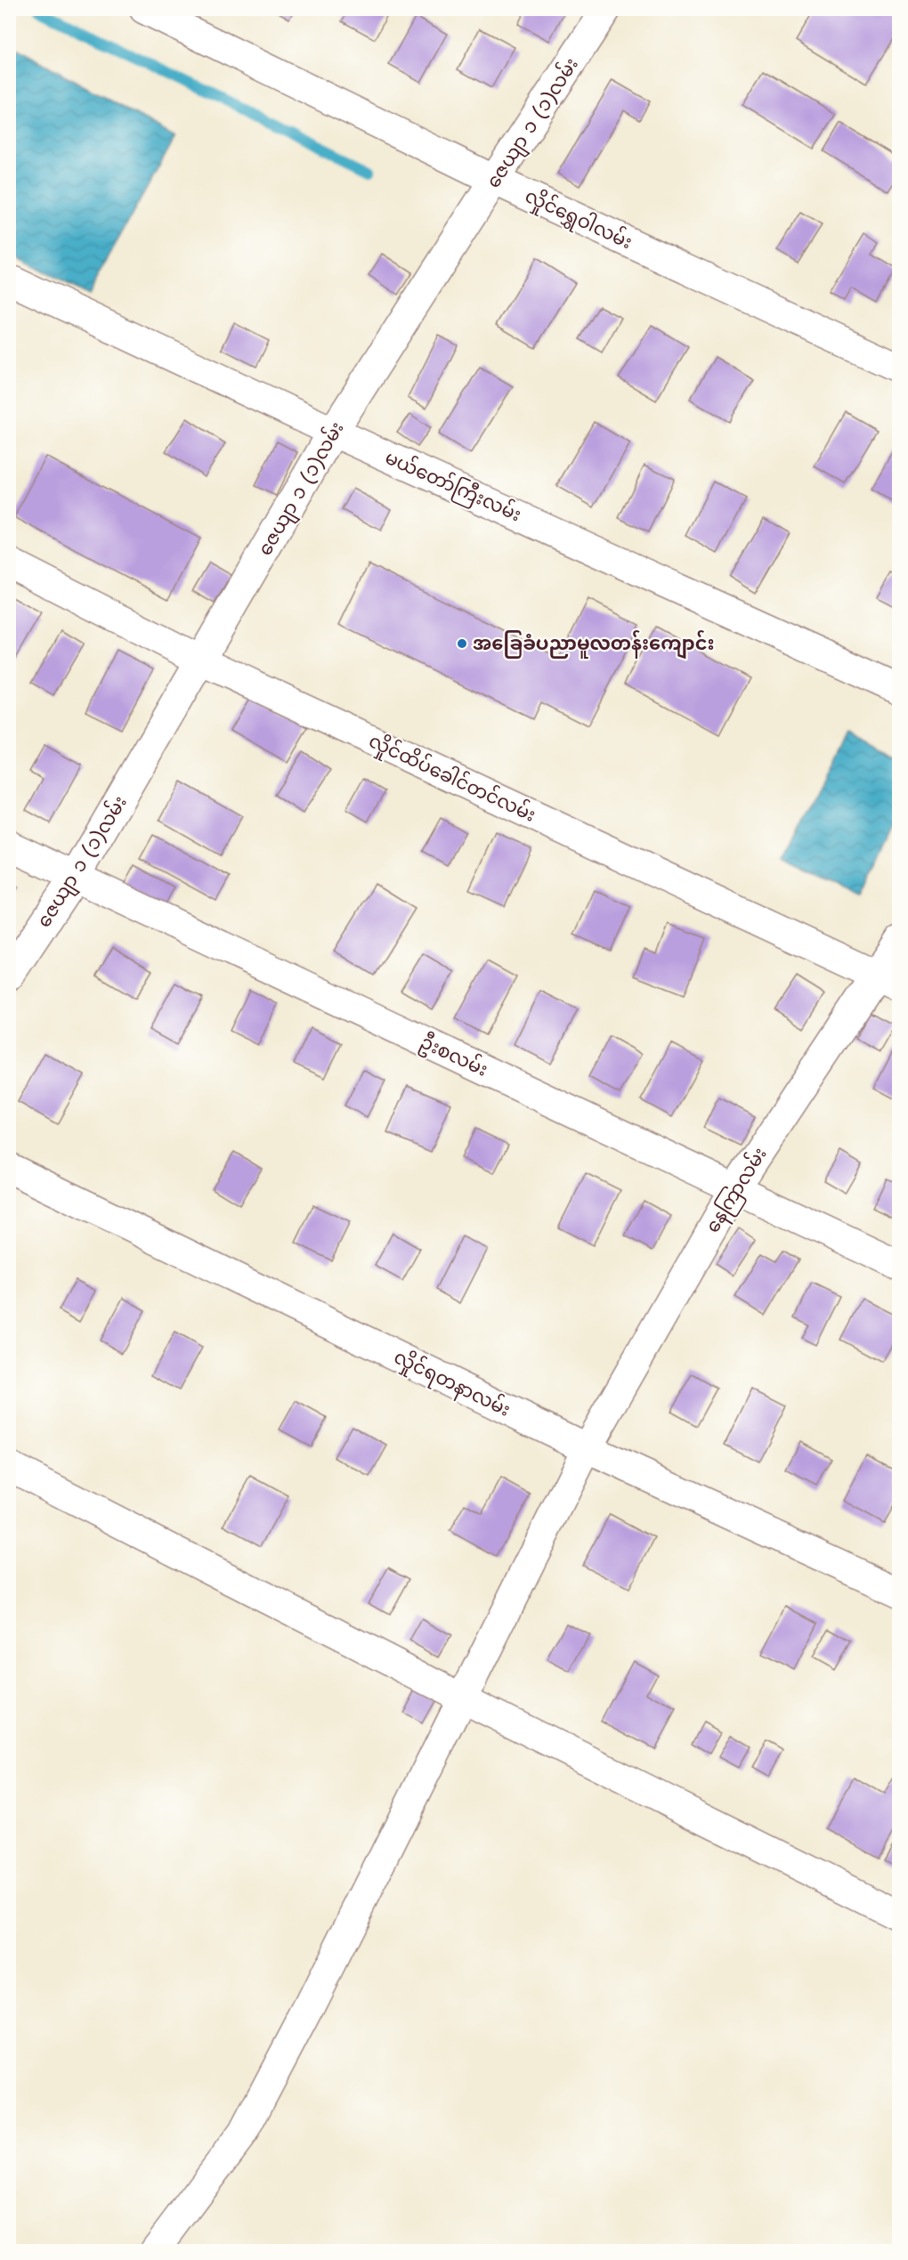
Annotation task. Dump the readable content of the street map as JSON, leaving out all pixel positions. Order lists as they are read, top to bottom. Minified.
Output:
{"streets":{"street":["ဇေယျာ ၁ (၁)လမ်း","လှိုင်ရွှေဝါလမ်း","မယ်တော်ကြီးလမ်း","လှိုင်ထိပ်ခေါင်တင်လမ်း","ဦးစလမ်း","နေကြာလမ်း","လှိုင်ရတနာလမ်း"]},"crossings":[["ဇေယျာ ၁ (၁)လမ်း","လှိုင်ရွှေဝါလမ်း"],["ဇေယျာ ၁ (၁)လမ်း","မယ်တော်ကြီးလမ်း"],["ဇေယျာ ၁ (၁)လမ်း","လှိုင်ထိပ်ခေါင်တင်လမ်း"],["ဇေယျာ ၁ (၁)လမ်း","ဦးစလမ်း"],["လှိုင်ထိပ်ခေါင်တင်လမ်း","နေကြာလမ်း"],["ဦးစလမ်း","နေကြာလမ်း"],["နေကြာလမ်း","လှိုင်ရတနာလမ်း"]],"places":["အခြေခံပညာမူလတန်းကျောင်း"]}
